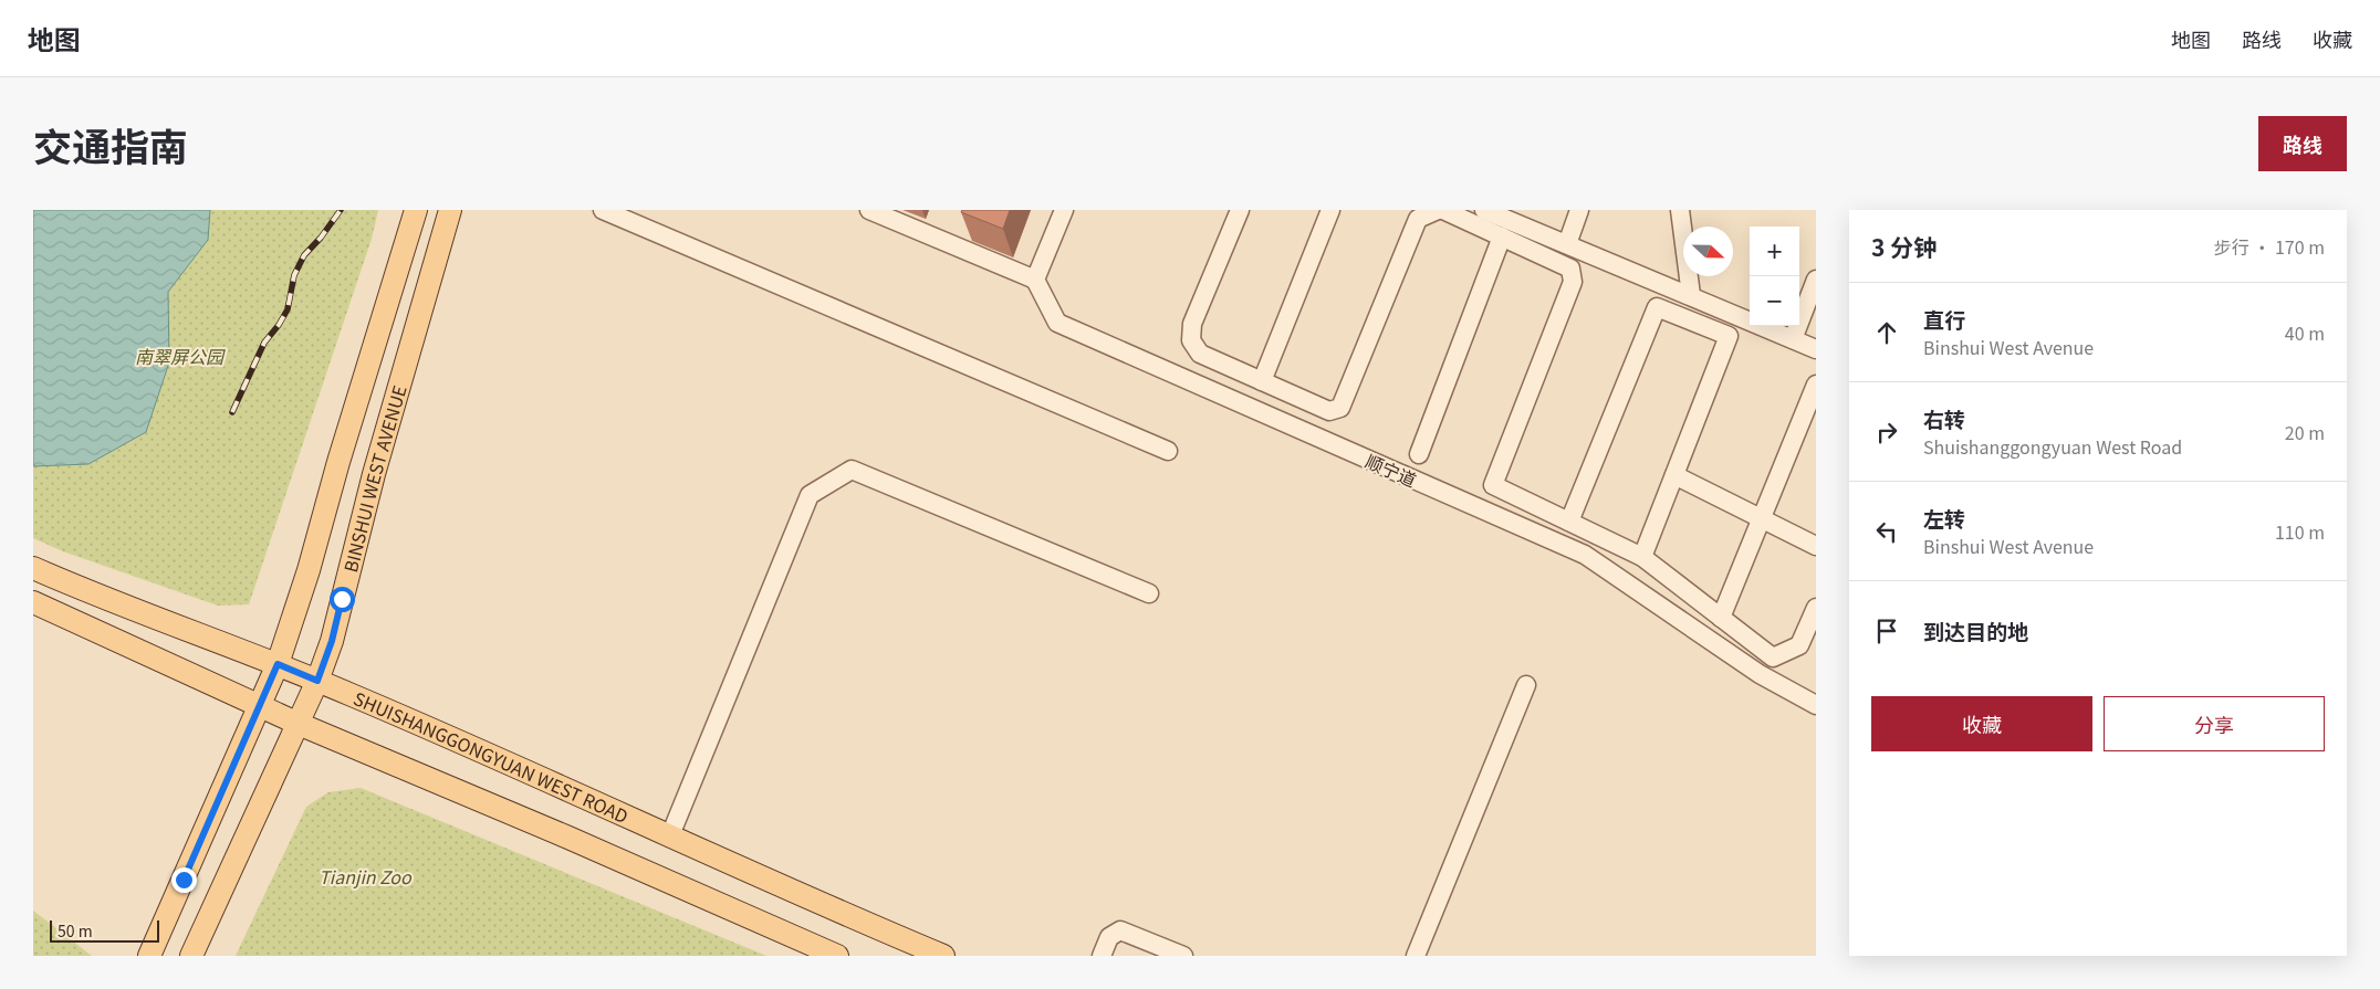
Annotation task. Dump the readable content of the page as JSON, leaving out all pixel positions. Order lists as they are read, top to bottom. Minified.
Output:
{"streets":{"main road":["BINSHUI WEST AVENUE","SHUISHANGGONGYUAN WEST ROAD"],"street":["顺宁道"]},"crossings":[["BINSHUI WEST AVENUE","SHUISHANGGONGYUAN WEST ROAD"]],"parks":["南翠屏公园","Tianjin Zoo"],"scale_bar":"50 m","north":"right","page":{"header":"地图","nav":["地图","路线","收藏"],"title":"交通指南","buttons":["路线",["收藏","分享"]],"heading":["3 分钟","步行 · 170 m"],"map_buttons":["+","−"],"list":[["直行","Binshui West Avenue","40 m"],["右转","Shuishanggongyuan West Road","20 m"],["左转","Binshui West Avenue","110 m"],"到达目的地"],"scale":"50 m"}}
